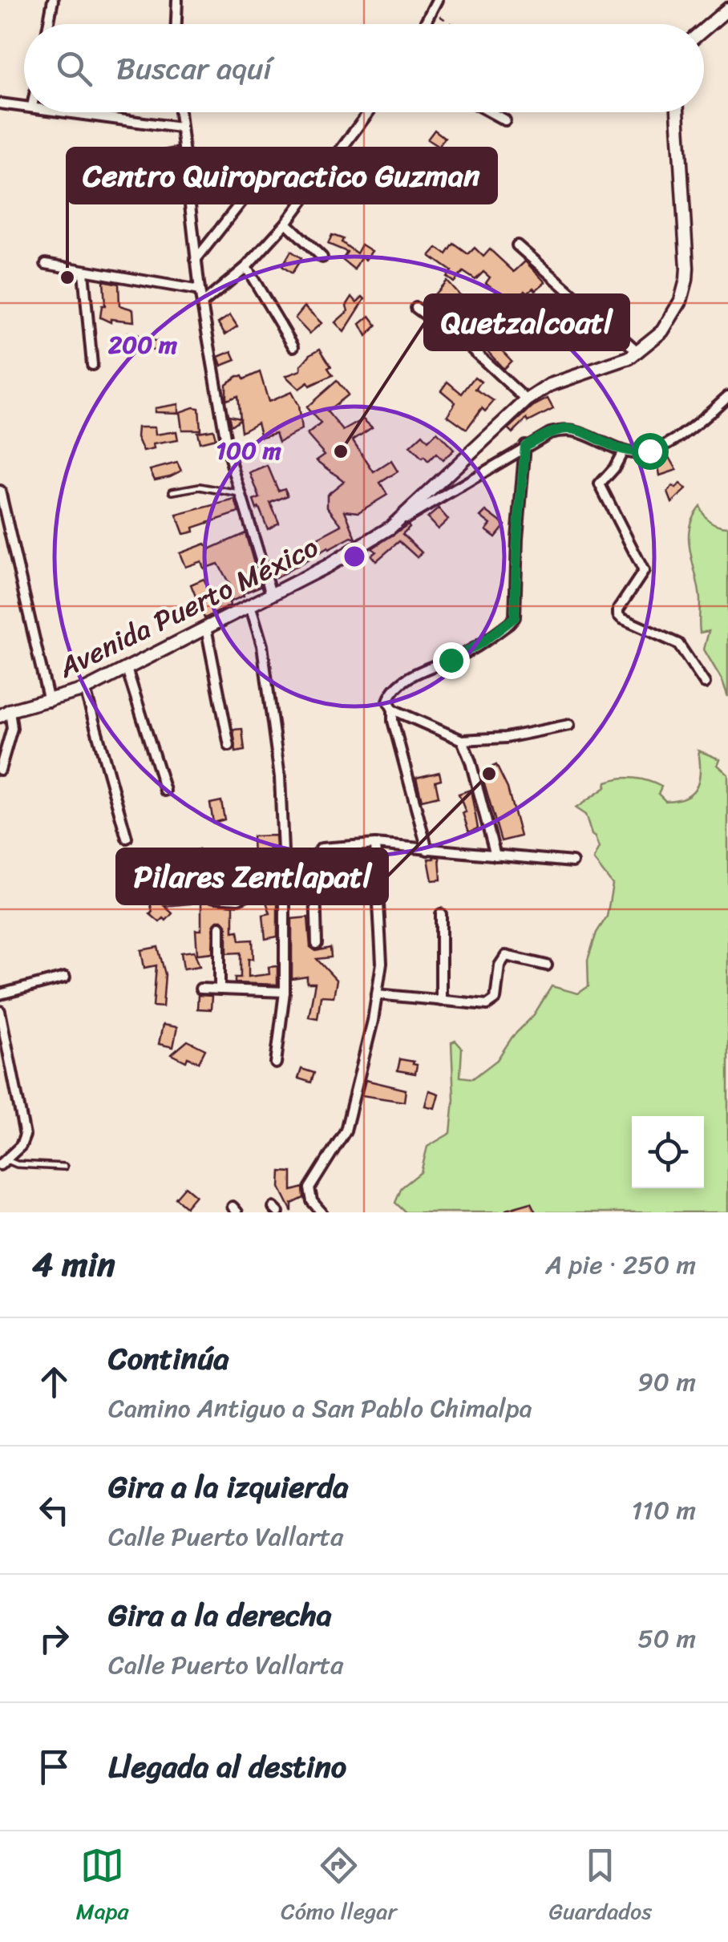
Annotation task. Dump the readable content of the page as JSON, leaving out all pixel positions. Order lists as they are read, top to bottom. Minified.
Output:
{"streets":{"main road":["Avenida Puerto México"]},"places":["Centro Quiropractico Guzman","Quetzalcoatl","Pilares Zentlapatl"],"page":{"search":"Buscar aquí","heading":["4 min","A pie · 250 m"],"list":[["Continúa","Camino Antiguo a San Pablo Chimalpa","90 m"],["Gira a la izquierda","Calle Puerto Vallarta","110 m"],["Gira a la derecha","Calle Puerto Vallarta","50 m"],"Llegada al destino"],"nav":["Mapa","Cómo llegar","Guardados"]},"rings":["200 m","100 m"]}
